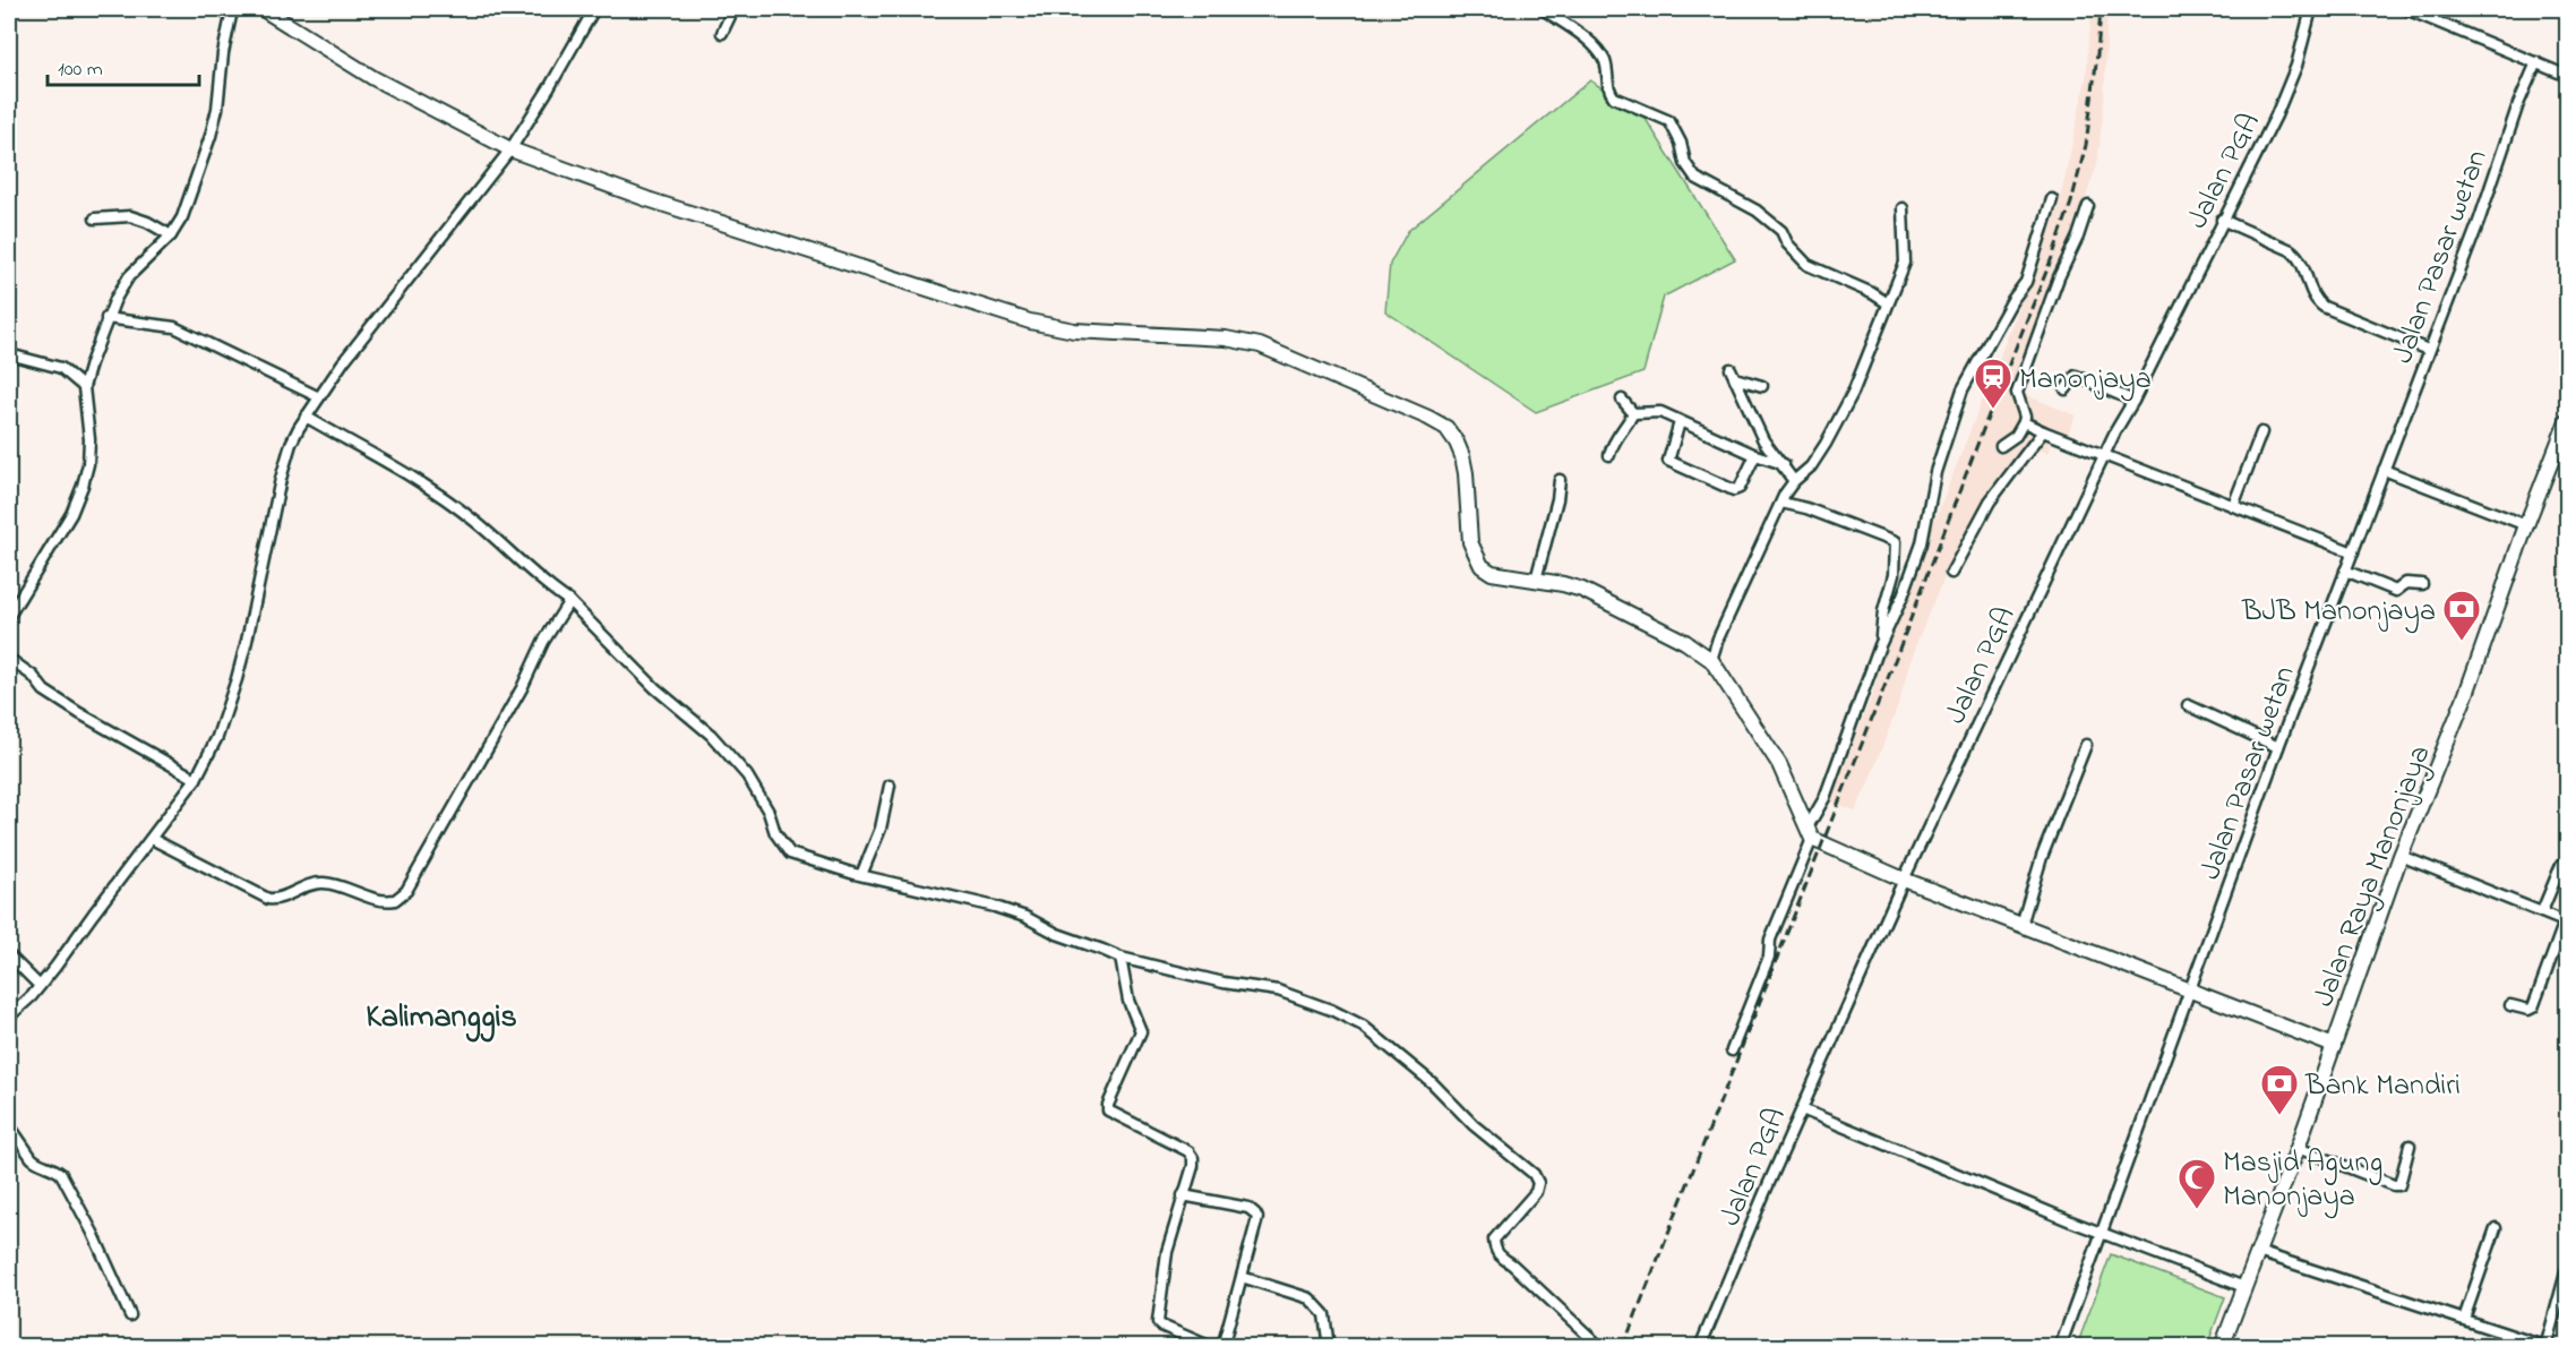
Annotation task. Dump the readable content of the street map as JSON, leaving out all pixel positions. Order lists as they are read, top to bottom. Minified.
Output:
{"streets":{"main road":["Jalan Raya Manonjaya"],"street":["Jalan PGA","Jalan Pasar wetan"]},"districts":["Kalimanggis"],"places":{"station":["Manonjaya"],"bank":["BJB Manonjaya","Bank Mandiri"],"mosque":["Masjid Agung Manonjaya"]},"scale_bar":"100 m"}
